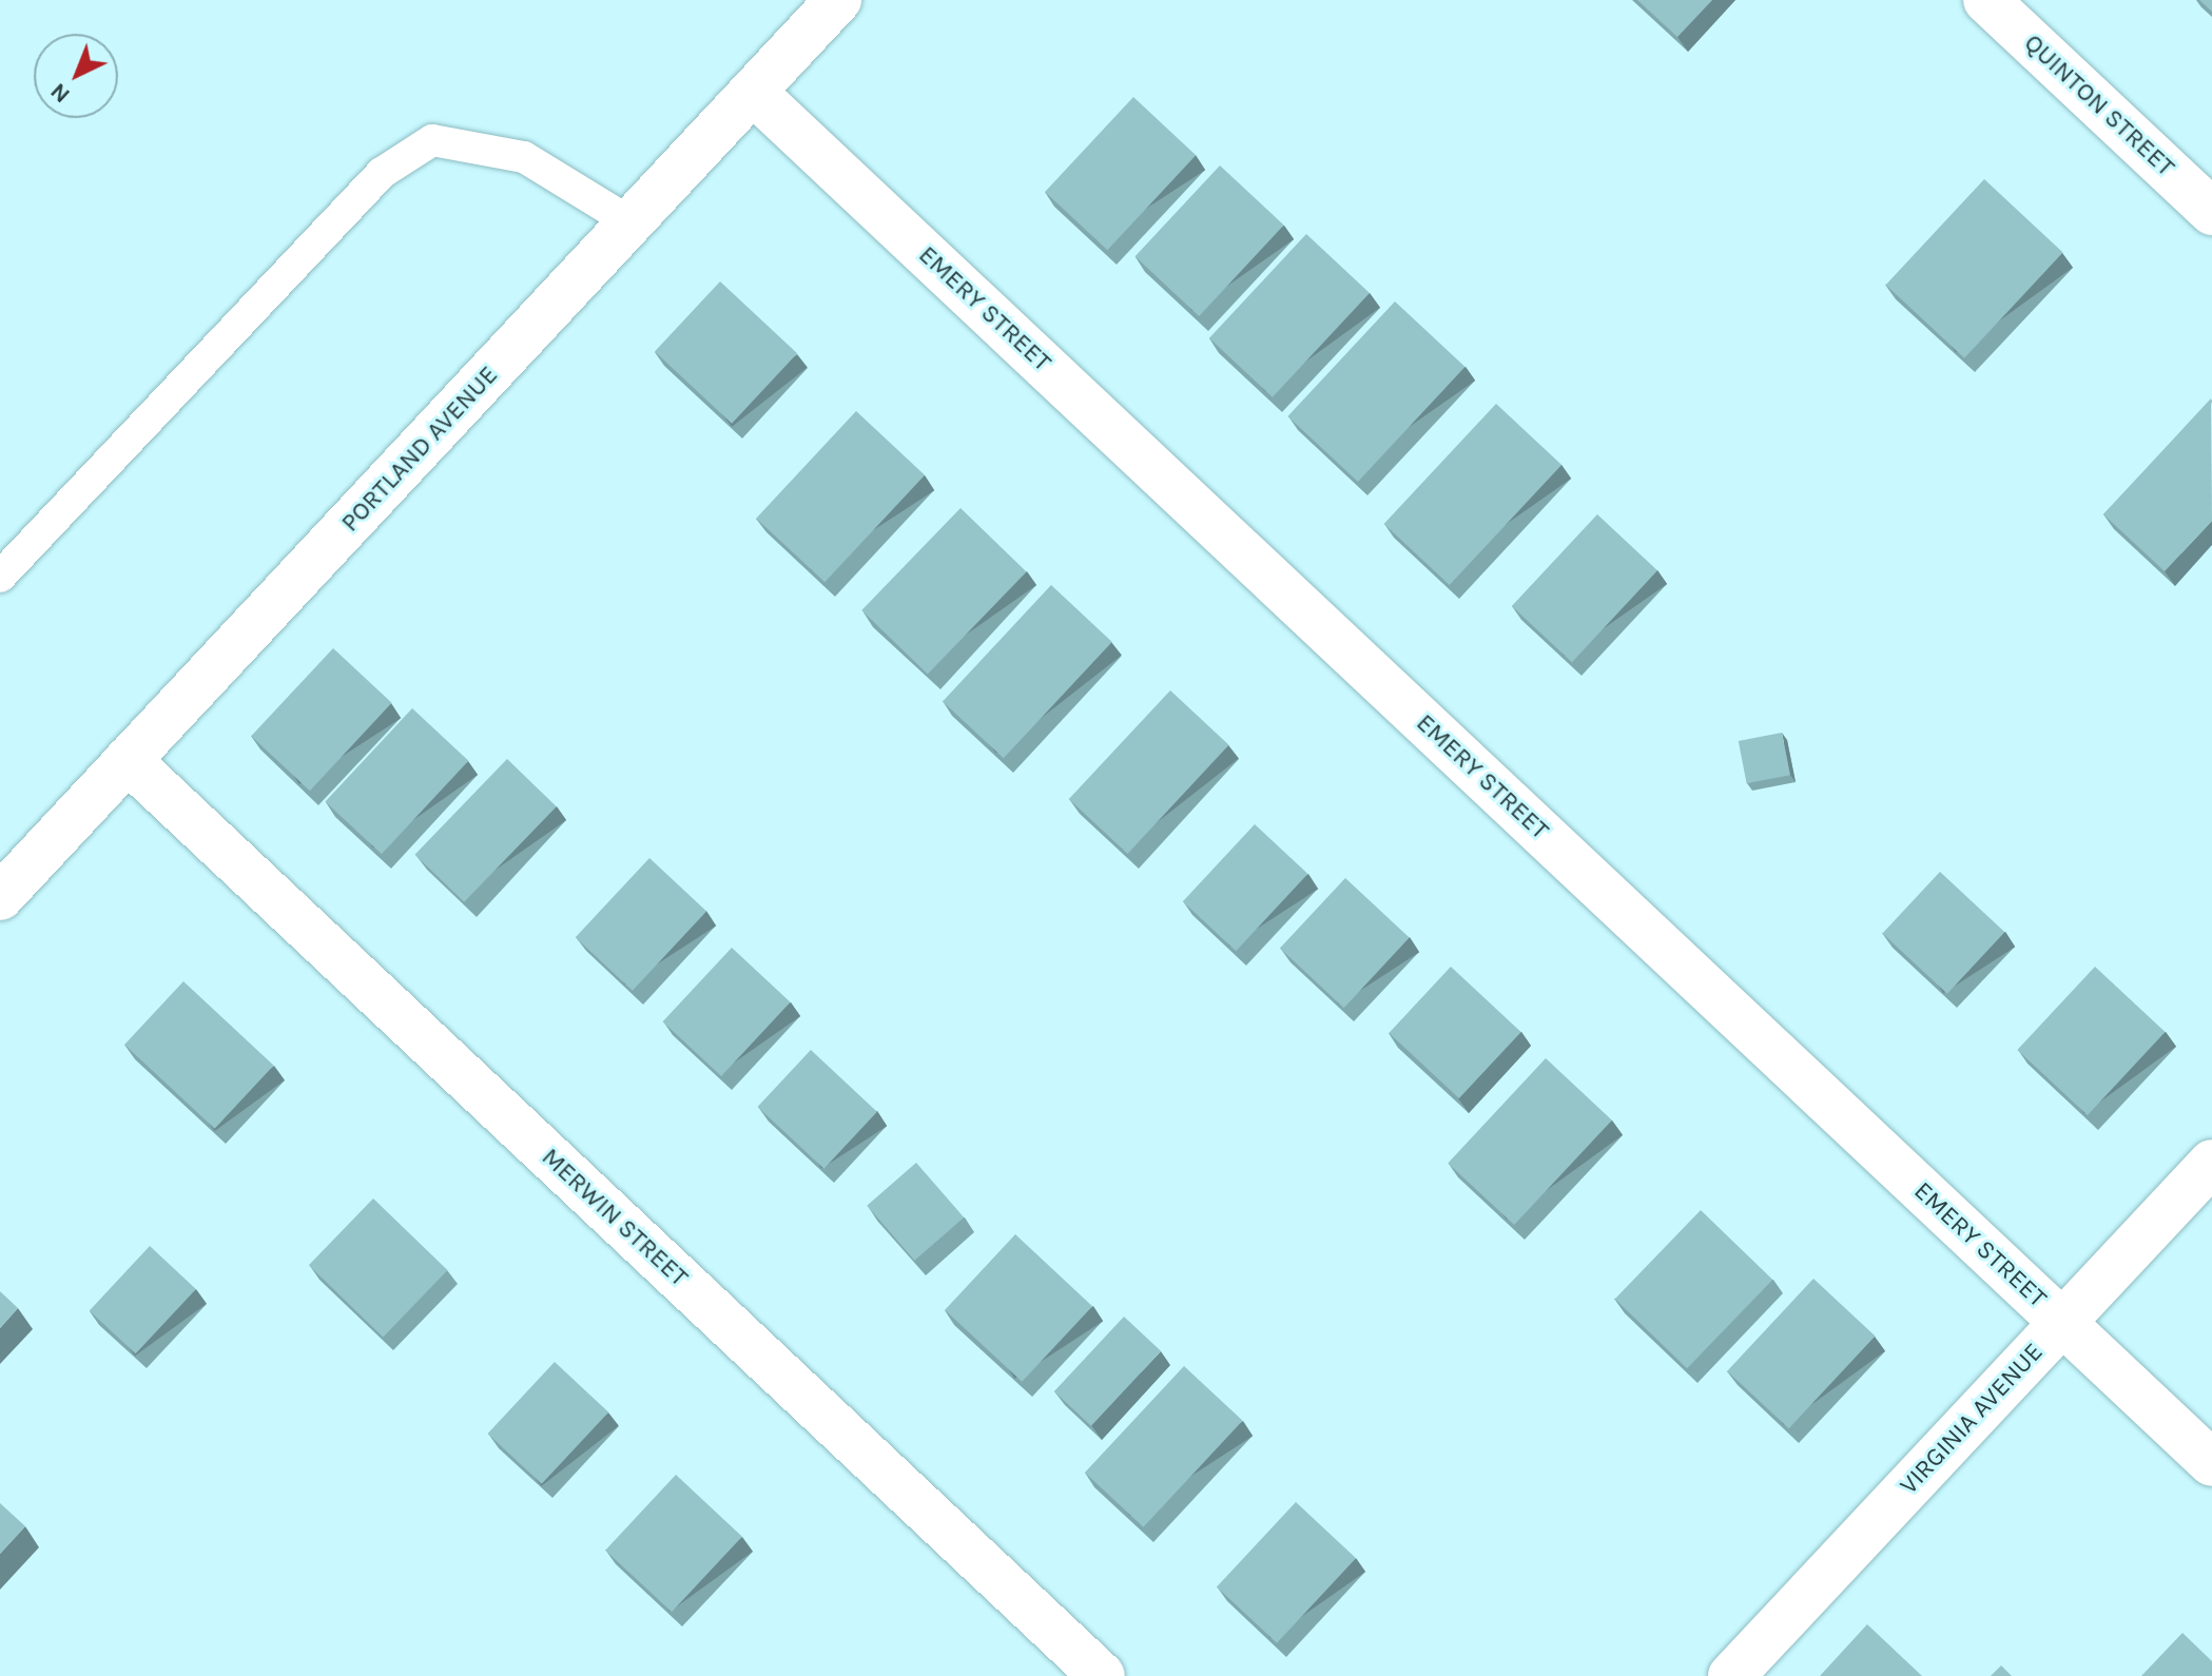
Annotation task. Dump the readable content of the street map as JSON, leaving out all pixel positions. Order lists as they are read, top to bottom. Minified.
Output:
{"streets":{"street":["QUINTON STREET","EMERY STREET","PORTLAND AVENUE","MERWIN STREET","VIRGINIA AVENUE"]},"crossings":[["EMERY STREET","PORTLAND AVENUE"],["EMERY STREET","VIRGINIA AVENUE"],["PORTLAND AVENUE","MERWIN STREET"]],"north":"bottom left"}
